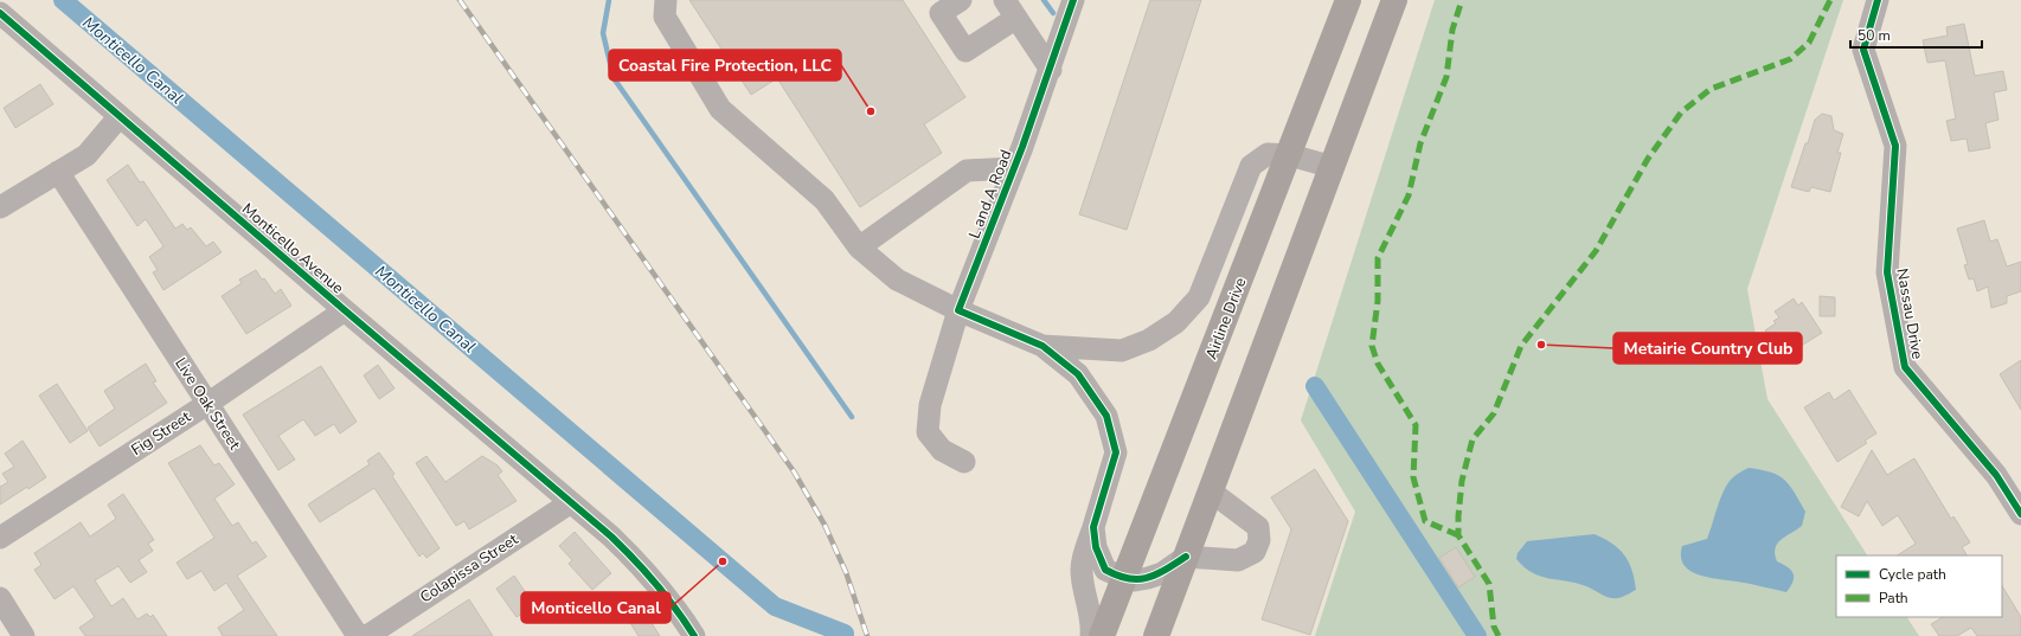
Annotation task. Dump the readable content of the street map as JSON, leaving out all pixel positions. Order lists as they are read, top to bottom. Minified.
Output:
{"streets":{"highway":["Airline Drive"],"street":["L and A Road","Monticello Avenue","Nassau Drive","Live Oak Street","Fig Street","Colapissa Street"]},"crossings":[["Monticello Avenue","Fig Street"],["Monticello Avenue","Colapissa Street"],["Live Oak Street","Fig Street"]],"water":["Monticello Canal"],"places":["Coastal Fire Protection, LLC","Metairie Country Club","Monticello Canal"],"legend":["Cycle path","Path"],"scale_bar":"50 m"}
